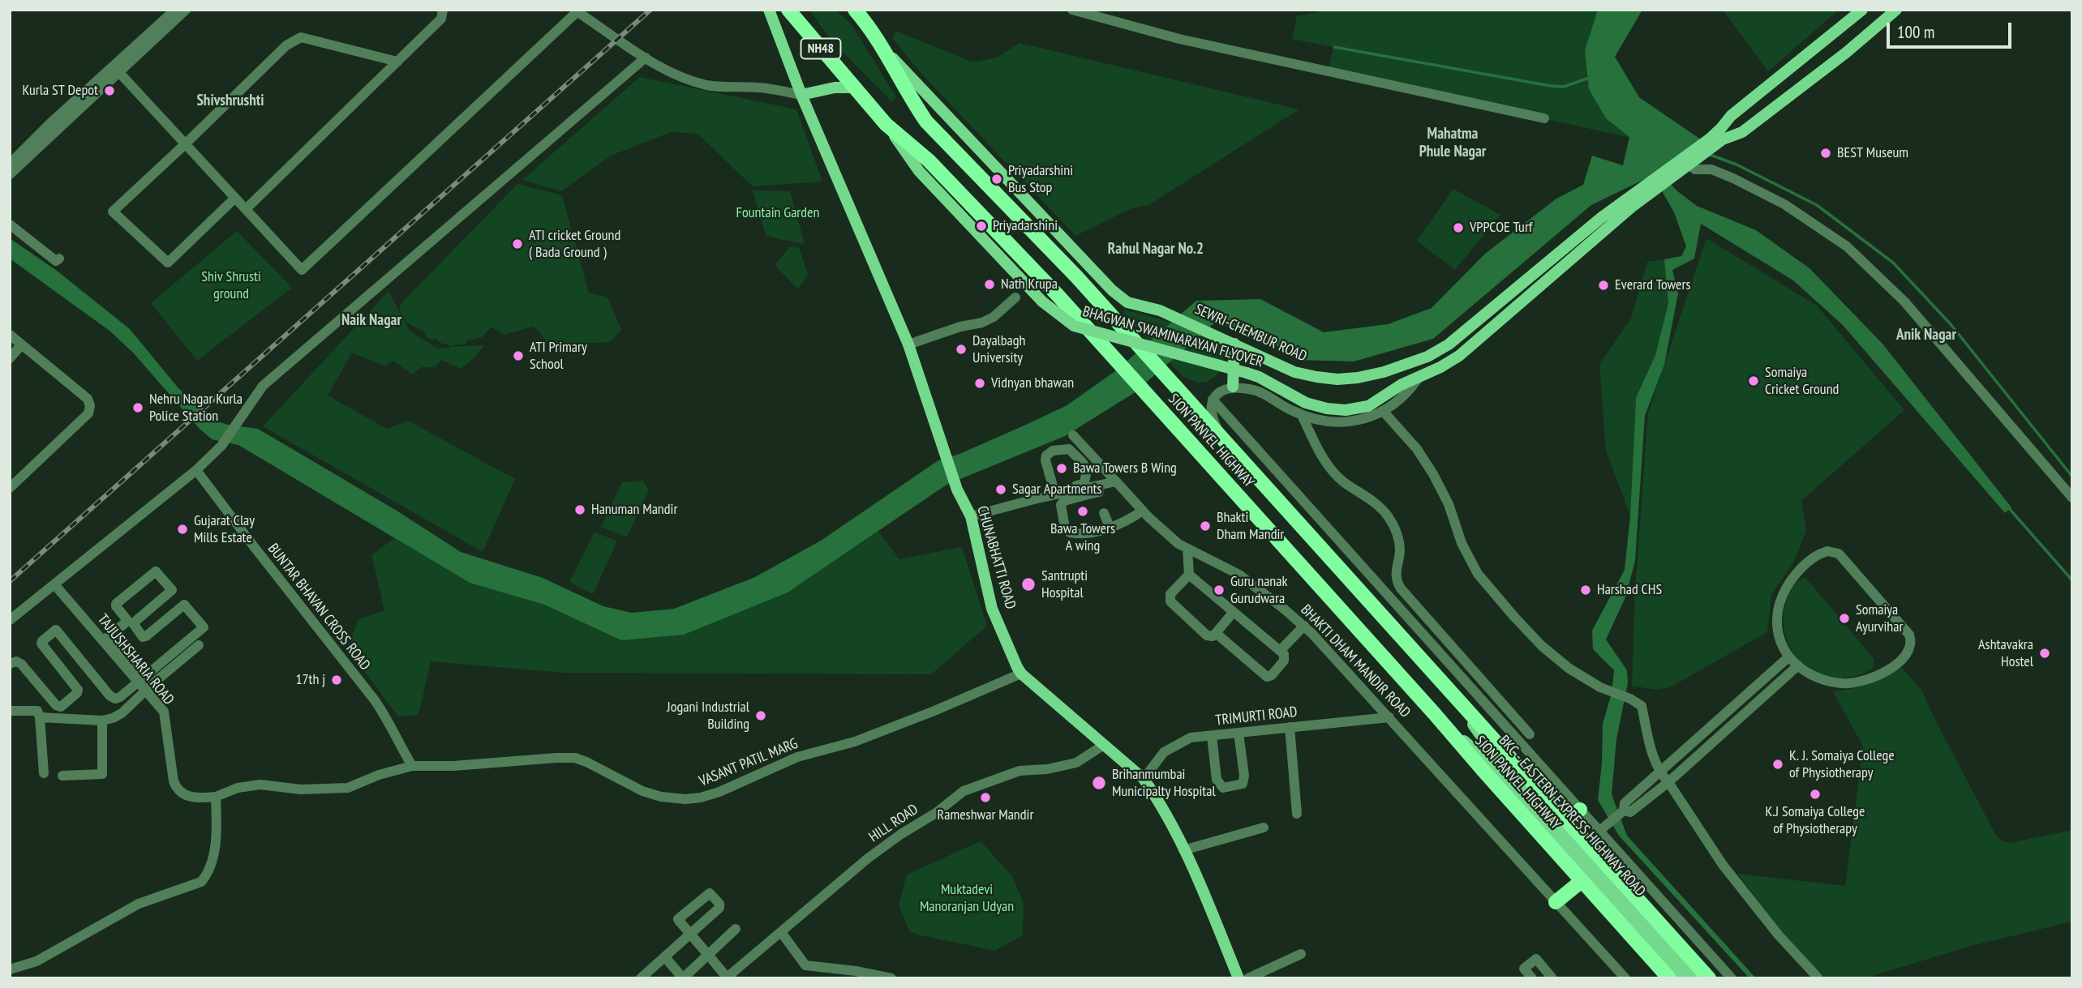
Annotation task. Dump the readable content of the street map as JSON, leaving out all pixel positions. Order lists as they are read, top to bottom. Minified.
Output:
{"streets":{"highway":["NH48","SION PANVEL HIGHWAY"],"main road":["SEWRI-CHEMBUR ROAD","BHAGWAN SWAMINARAYAN FLYOVER","CHUNABHATTI ROAD","BKC - EASTERN EXPRESS HIGHWAY ROAD"],"street":["BUNTAR BHAVAN CROSS ROAD","TAJJUSHSHARIA ROAD","BHAKTI DHAM MANDIR ROAD","TRIMURTI ROAD","VASANT PATIL MARG","HILL ROAD"]},"crossings":[["SEWRI-CHEMBUR ROAD","BHAGWAN SWAMINARAYAN FLYOVER"],["SEWRI-CHEMBUR ROAD","SION PANVEL HIGHWAY"],["BHAGWAN SWAMINARAYAN FLYOVER","SION PANVEL HIGHWAY"],["SION PANVEL HIGHWAY","BKC - EASTERN EXPRESS HIGHWAY ROAD"],["CHUNABHATTI ROAD","TRIMURTI ROAD"],["CHUNABHATTI ROAD","VASANT PATIL MARG"],["CHUNABHATTI ROAD","HILL ROAD"],["BUNTAR BHAVAN CROSS ROAD","VASANT PATIL MARG"],["TAJJUSHSHARIA ROAD","VASANT PATIL MARG"],["BHAKTI DHAM MANDIR ROAD","TRIMURTI ROAD"]],"districts":["Shivshrushti","Mahatma Phule Nagar","Rahul Nagar No.2","Naik Nagar","Anik Nagar"],"parks":["Fountain Garden","Shiv Shrusti ground","Muktadevi Manoranjan Udyan"],"places":["Kurla ST Depot","BEST Museum","Priyadarshini Bus Stop","Priyadarshini","VPPCOE Turf","ATI cricket Ground ( Bada Ground )","Nath Krupa","Everard Towers","Dayalbagh University","ATI Primary School","Somaiya Cricket Ground","Vidnyan bhawan","Nehru Nagar Kurla Police Station","Bawa Towers B Wing","Sagar Apartments","Hanuman Mandir","Bawa Towers A wing","Bhakti Dham Mandir","Gujarat Clay Mills Estate","Santrupti Hospital","Guru nanak Gurudwara","Harshad CHS","Somaiya Ayurvihar","Ashtavakra Hostel","17th j","Jogani Industrial Building","K. J. Somaiya College of Physiotherapy","Brihanmumbai Municipalty Hospital","K.J Somaiya College of Physiotherapy","Rameshwar Mandir"],"scale_bar":"100 m"}
